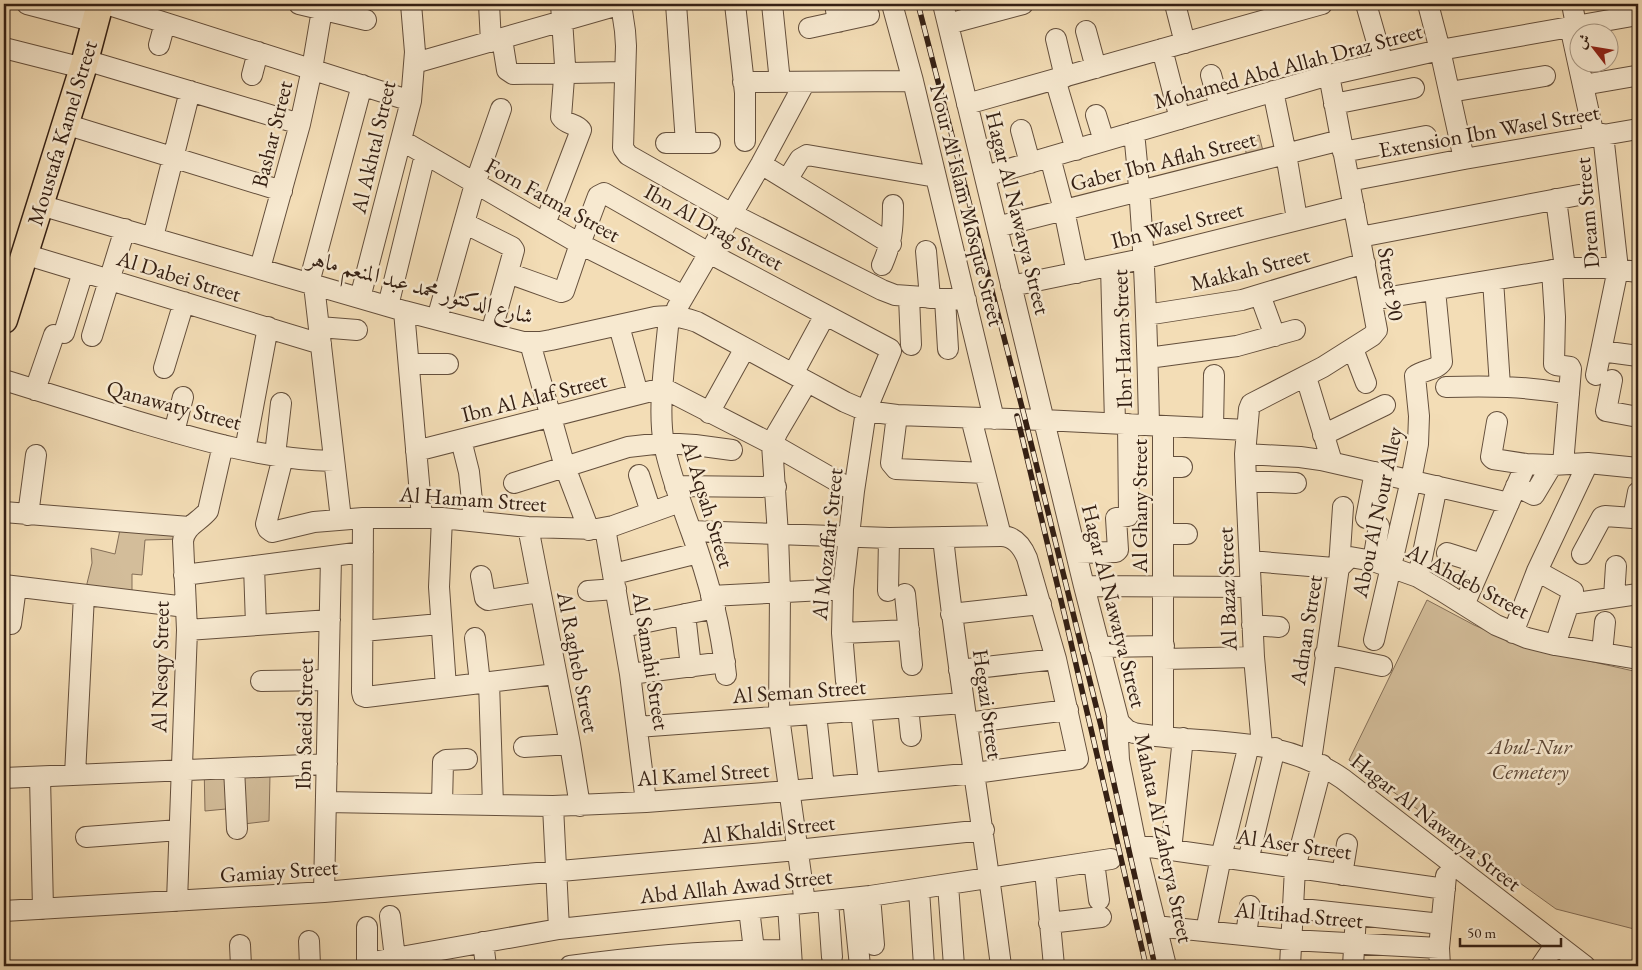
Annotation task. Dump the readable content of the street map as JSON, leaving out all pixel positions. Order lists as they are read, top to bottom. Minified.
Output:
{"streets":{"main road":["Moustafa Kamel Street"],"street":["Mohamed Abd Allah Draz Street","Extension Ibn Wasel Street","Bashar Street","Al Akhtal Street","Gaber Ibn Aflah Street","Forn Fatma Street","Nour Al Islam Mosque Street","Hagar Al Nawatya Street","Dream Street","Ibn Wasel Street","Ibn Al Drag Street","Makkah Street","Al Dabei Street","Street 90","شارع الدكتور محمد عبد المنعم ماهر","Ibn Hazm Street","Ibn Al Alaf Street","Qanawaty Street","Al Hamam Street","Al Aqsah Street","Al Ghany Street","Abou Al Nour Alley","Al Mozaffar Street","Al Ahdeb Street","Al Bazaz Street","Adnan Street","Al Samahi Street","Al Ragheb Street","Al Nesqy Street","Al Seman Street","Hegazi Street","Ibn Saeid Street","Al Kamel Street","Al Khaldi Street","Mahata Al Zaherya Street","Al Aser Street","Gamiay Street","Abd Allah Awad Street","Al Itihad Street"]},"crossings":[["Mohamed Abd Allah Draz Street","Hagar Al Nawatya Street"],["Mohamed Abd Allah Draz Street","Street 90"],["Mohamed Abd Allah Draz Street","Ibn Hazm Street"],["Extension Ibn Wasel Street","Dream Street"],["Extension Ibn Wasel Street","Street 90"],["Moustafa Kamel Street","Al Dabei Street"],["Moustafa Kamel Street","شارع الدكتور محمد عبد المنعم ماهر"],["Bashar Street","شارع الدكتور محمد عبد المنعم ماهر"],["Al Akhtal Street","Forn Fatma Street"],["Al Akhtal Street","شارع الدكتور محمد عبد المنعم ماهر"],["Gaber Ibn Aflah Street","Hagar Al Nawatya Street"],["Gaber Ibn Aflah Street","Street 90"],["Gaber Ibn Aflah Street","Ibn Hazm Street"],["Forn Fatma Street","Ibn Al Drag Street"],["Nour Al Islam Mosque Street","شارع الدكتور محمد عبد المنعم ماهر"],["Hagar Al Nawatya Street","Ibn Wasel Street"],["Hagar Al Nawatya Street","شارع الدكتور محمد عبد المنعم ماهر"],["Hagar Al Nawatya Street","Al Ghany Street"],["Hagar Al Nawatya Street","Al Bazaz Street"],["Hagar Al Nawatya Street","Adnan Street"],["Hagar Al Nawatya Street","Mahata Al Zaherya Street"],["Ibn Wasel Street","Street 90"],["Ibn Wasel Street","Ibn Hazm Street"],["Ibn Al Drag Street","شارع الدكتور محمد عبد المنعم ماهر"],["Ibn Al Drag Street","Al Mozaffar Street"],["Makkah Street","Street 90"],["Makkah Street","Ibn Hazm Street"],["Street 90","شارع الدكتور محمد عبد المنعم ماهر"],["Street 90","Al Bazaz Street"],["شارع الدكتور محمد عبد المنعم ماهر","Ibn Hazm Street"],["شارع الدكتور محمد عبد المنعم ماهر","Al Aqsah Street"],["شارع الدكتور محمد عبد المنعم ماهر","Al Ghany Street"],["شارع الدكتور محمد عبد المنعم ماهر","Al Mozaffar Street"],["شارع الدكتور محمد عبد المنعم ماهر","Al Bazaz Street"],["شارع الدكتور محمد عبد المنعم ماهر","Al Samahi Street"],["Ibn Hazm Street","Al Ghany Street"],["Ibn Al Alaf Street","Al Aqsah Street"],["Ibn Al Alaf Street","Al Samahi Street"],["Qanawaty Street","Al Hamam Street"],["Al Hamam Street","Al Aqsah Street"],["Al Hamam Street","Al Samahi Street"],["Al Hamam Street","Al Ragheb Street"],["Abou Al Nour Alley","Al Ahdeb Street"],["Al Ahdeb Street","Al Bazaz Street"],["Al Ahdeb Street","Adnan Street"],["Adnan Street","Al Aser Street"],["Adnan Street","Al Itihad Street"],["Al Samahi Street","Al Seman Street"],["Al Samahi Street","Al Kamel Street"],["Al Ragheb Street","Al Kamel Street"],["Al Nesqy Street","Gamiay Street"],["Al Seman Street","Hegazi Street"],["Hegazi Street","Al Kamel Street"],["Hegazi Street","Al Khaldi Street"],["Hegazi Street","Abd Allah Awad Street"],["Ibn Saeid Street","Al Kamel Street"],["Ibn Saeid Street","Gamiay Street"],["Al Khaldi Street","Gamiay Street"],["Mahata Al Zaherya Street","Al Aser Street"],["Mahata Al Zaherya Street","Al Itihad Street"]],"parks":["Abul-Nur Cemetery"],"scale_bar":"50 m","north":"top left"}
